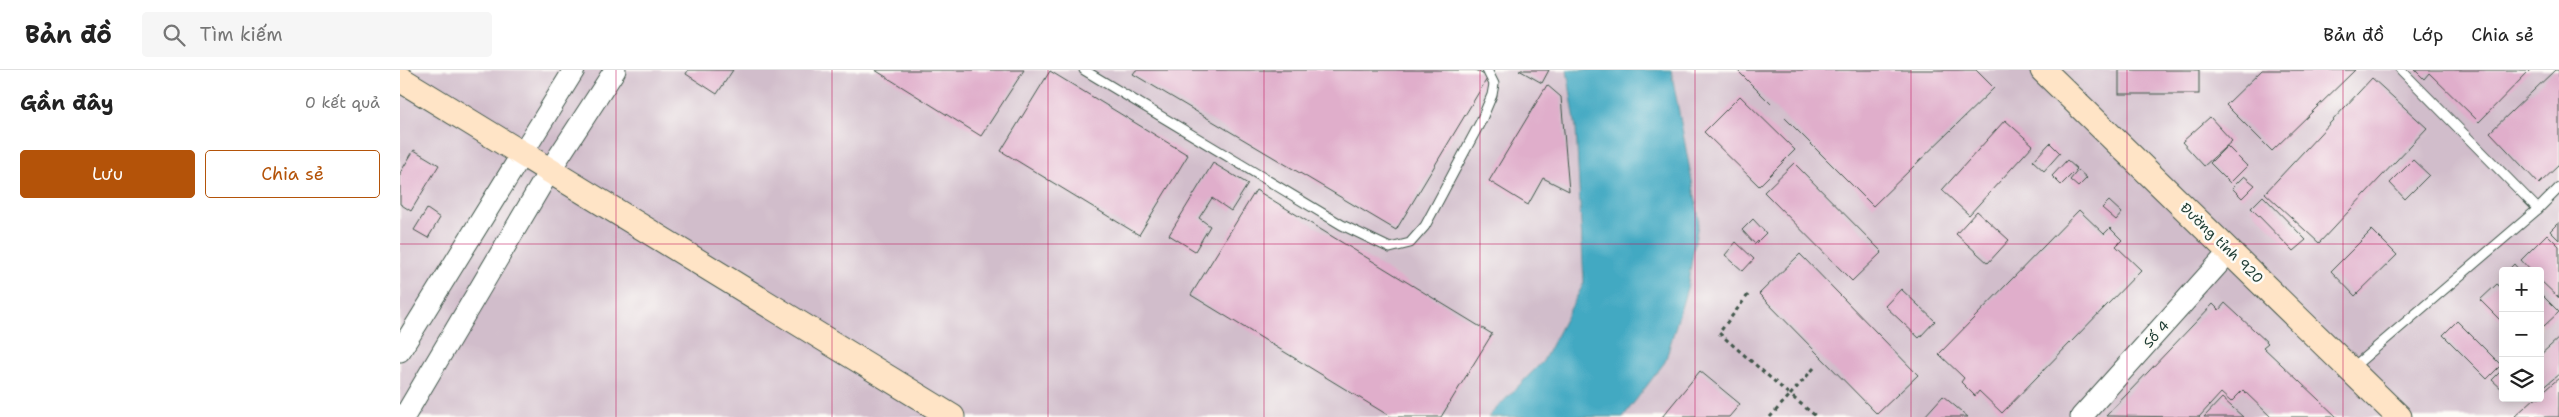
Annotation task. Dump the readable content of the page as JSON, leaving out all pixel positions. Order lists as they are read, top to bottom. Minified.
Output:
{"streets":{"main road":["Đường tỉnh 920"],"street":["Số 4"]},"crossings":[["Đường tỉnh 920","Số 4"]],"page":{"header":"Bản đồ","search":"Tìm kiếm","nav":["Bản đồ","Lớp","Chia sẻ"],"heading":["Gần đây","0 kết quả"],"buttons":["Lưu","Chia sẻ"],"map_buttons":["+","−"]}}
